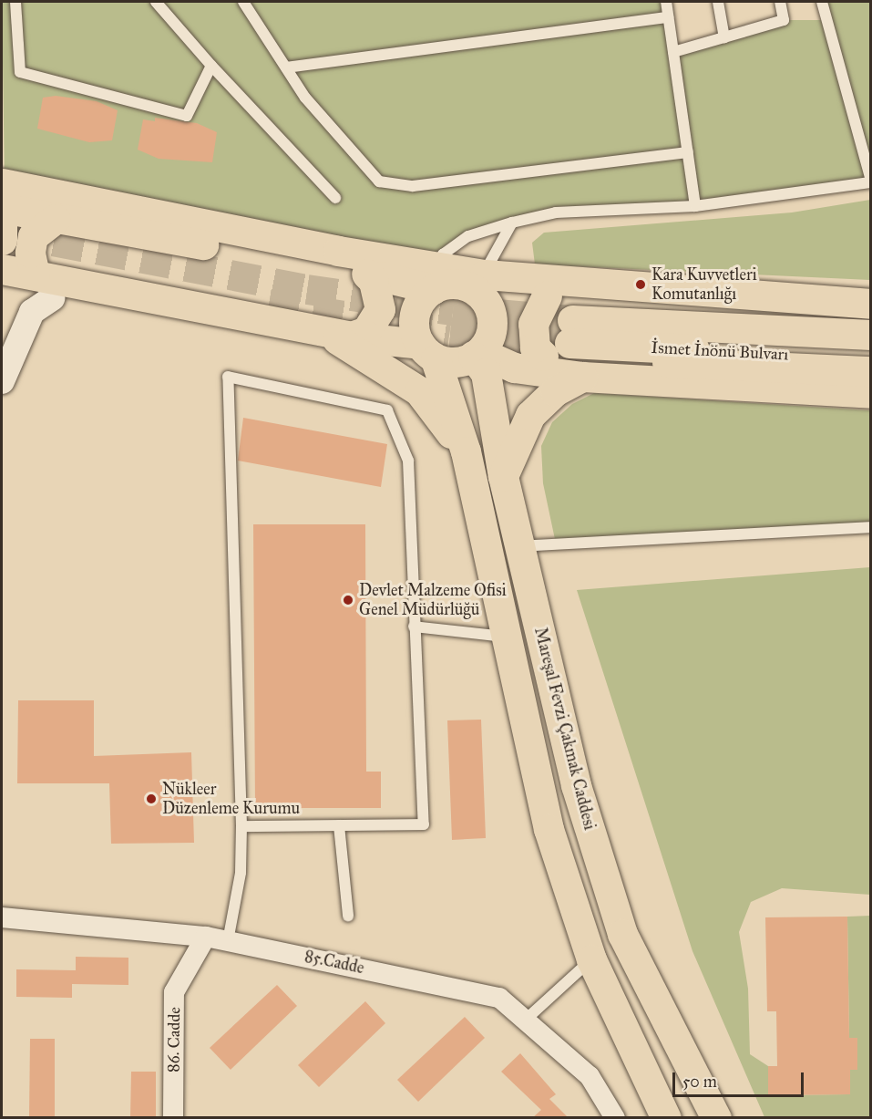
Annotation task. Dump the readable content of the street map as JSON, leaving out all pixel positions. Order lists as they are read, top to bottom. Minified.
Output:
{"streets":{"main road":["İsmet İnönü Bulvarı","Mareşal Fevzi Çakmak Caddesi"],"street":["85.Cadde","86. Cadde"]},"crossings":[["85.Cadde","86. Cadde"]],"places":["Kara Kuvvetleri Komutanlığı","Devlet Malzeme Ofisi Genel Müdürlüğü","Nükleer Düzenleme Kurumu"],"scale_bar":"50 m"}
